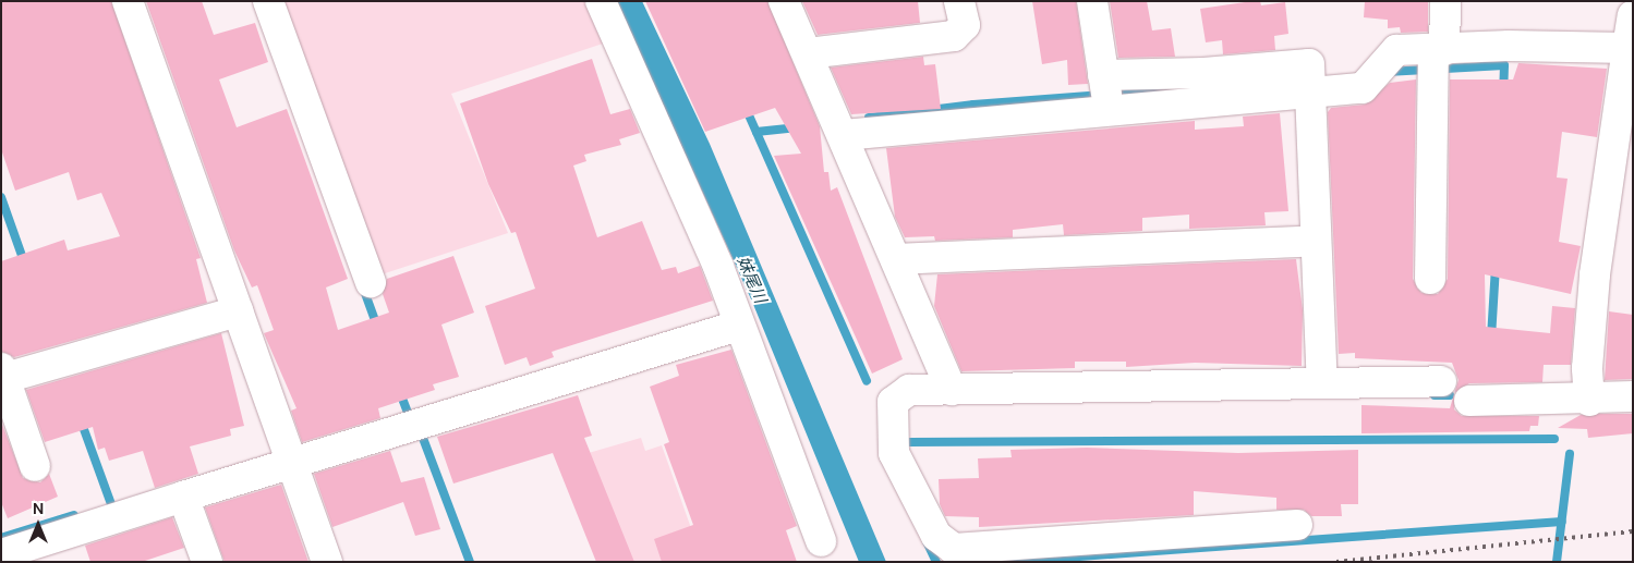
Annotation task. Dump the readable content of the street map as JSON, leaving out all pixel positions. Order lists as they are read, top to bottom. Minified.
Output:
{"water":["妹尾川"],"north":"top"}
